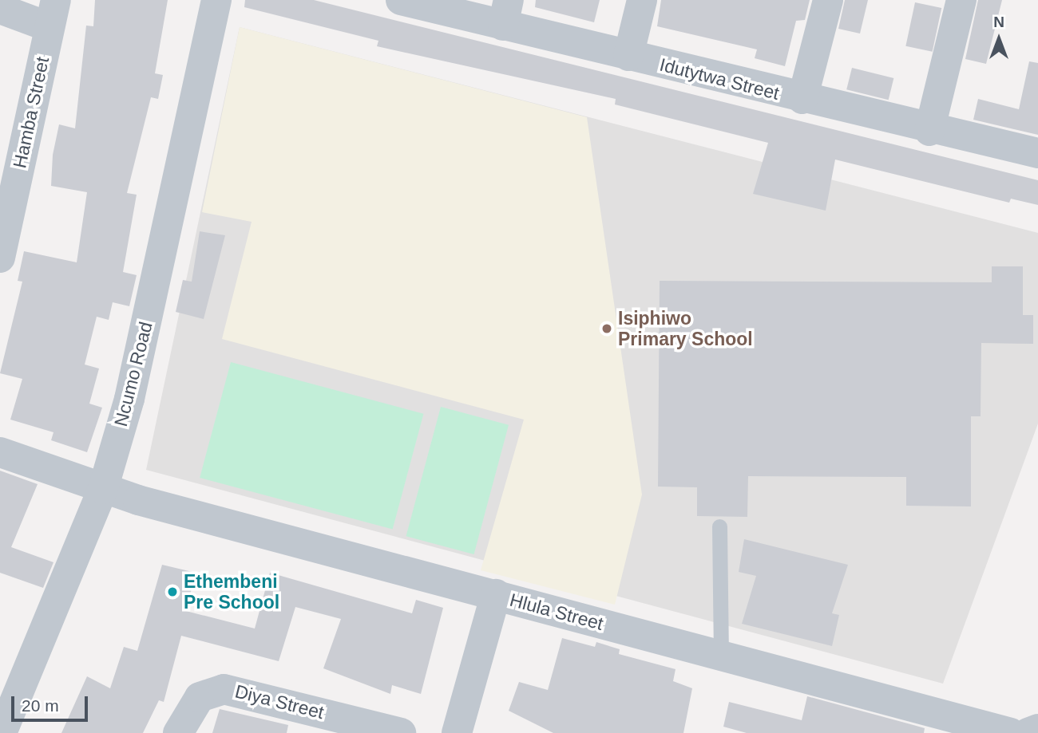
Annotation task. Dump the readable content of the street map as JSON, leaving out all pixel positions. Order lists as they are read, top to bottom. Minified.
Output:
{"streets":{"street":["Idutytwa Street","Hamba Street","Ncumo Road","Hlula Street","Diya Street"]},"crossings":[["Ncumo Road","Hlula Street"]],"places":["Isiphiwo Primary School","Ethembeni Pre School"],"scale_bar":"20 m","north":"top"}
